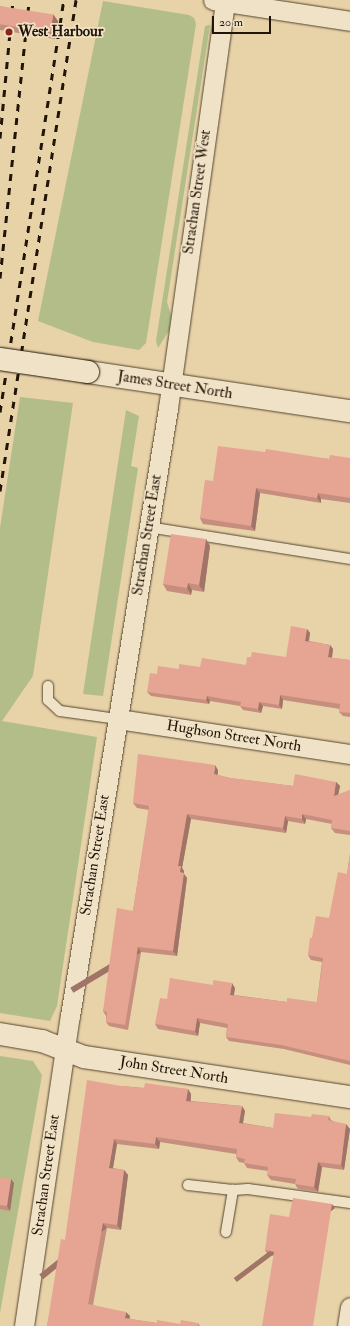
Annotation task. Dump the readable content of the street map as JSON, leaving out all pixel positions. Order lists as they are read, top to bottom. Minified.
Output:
{"streets":{"main road":["James Street North","John Street North"],"street":["Strachan Street West","Strachan Street East","Hughson Street North"]},"crossings":[["Strachan Street West","James Street North"],["Strachan Street West","Strachan Street East"],["James Street North","Strachan Street East"],["Strachan Street East","Hughson Street North"],["Strachan Street East","John Street North"]],"places":["West Harbour"],"scale_bar":"20 m"}
